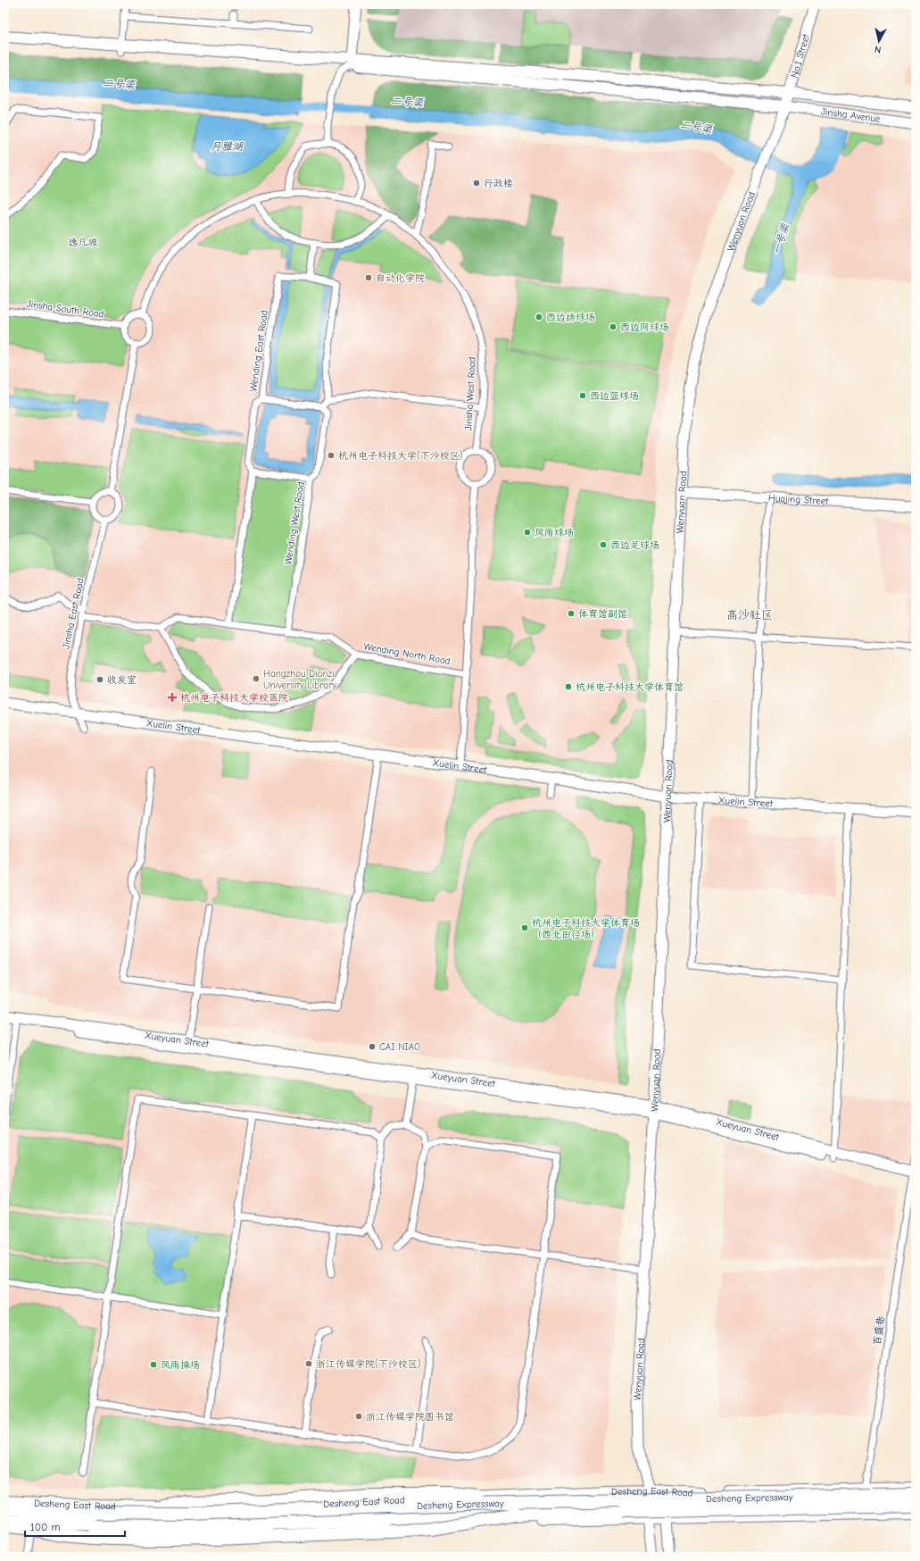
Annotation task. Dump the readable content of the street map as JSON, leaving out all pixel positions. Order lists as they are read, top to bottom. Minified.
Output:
{"streets":{"highway":["Desheng Expressway"],"main road":["No.1 Street","Jinsha Avenue","Wenyuan Road","Huajing Street","Xuelin Street","Xueyuan Street","Desheng East Road"],"street":["Jinsha South Road","Wending East Road","Jinsha West Road","Wending West Road","Jinsha East Road","Wending North Road","百盛巷"]},"crossings":[["No.1 Street","Jinsha Avenue"],["No.1 Street","Wenyuan Road"],["Jinsha Avenue","Wenyuan Road"],["Wenyuan Road","Huajing Street"],["Wenyuan Road","Xuelin Street"],["Wenyuan Road","Xueyuan Street"],["Wenyuan Road","Desheng East Road"],["Jinsha East Road","Xuelin Street"],["Xueyuan Street","百盛巷"],["百盛巷","Desheng East Road"]],"districts":["高沙社区"],"water":["二号渠","月雅湖","一号渠"],"parks":["逸凡坡"],"places":{"other":["行政楼","自动化学院","西边排球场","西边网球场","西边篮球场","杭州电子科技大学(下沙校区)","风雨球场","西边足球场","体育馆副馆","Hangzhou Dianzi University Library","收发室","杭州电子科技大学体育馆","杭州电子科技大学体育场 （西北田径场）","CAI NIAO","浙江传媒学院(下沙校区)","风雨操场","浙江传媒学院图书馆"],"health":["杭州电子科技大学校医院"]},"scale_bar":"100 m","north":"bottom"}
